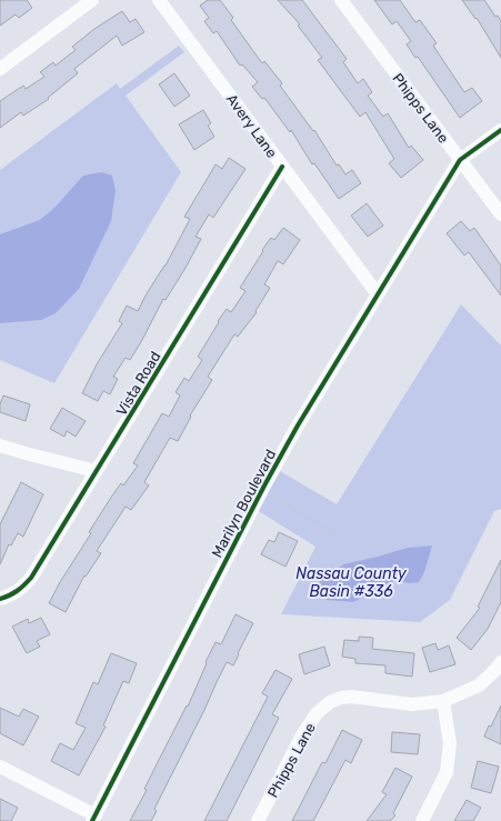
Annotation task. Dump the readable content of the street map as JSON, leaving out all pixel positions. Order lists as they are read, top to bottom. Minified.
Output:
{"streets":{"street":["Phipps Lane","Avery Lane","Vista Road","Marilyn Boulevard"]},"crossings":[["Phipps Lane","Marilyn Boulevard"],["Avery Lane","Vista Road"],["Avery Lane","Marilyn Boulevard"]],"water":["Nassau County Basin #336"]}
